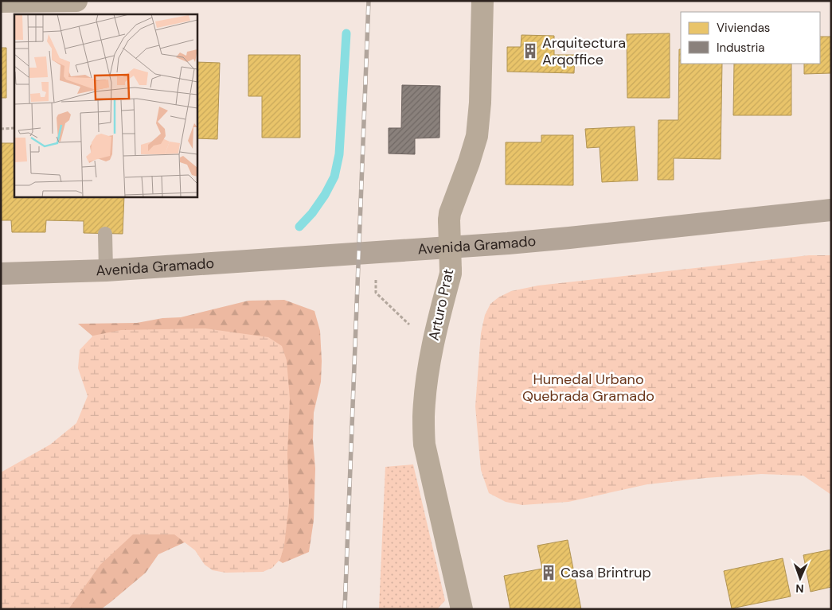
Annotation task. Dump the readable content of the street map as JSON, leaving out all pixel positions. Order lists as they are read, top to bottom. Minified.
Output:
{"streets":{"main road":["Avenida Gramado"],"street":["Arturo Prat"]},"parks":["Humedal Urbano Quebrada Gramado"],"places":{"building":["Arquitectura Arqoffice","Casa Brintrup"]},"legend":["Viviendas","Industria"],"north":"bottom"}
